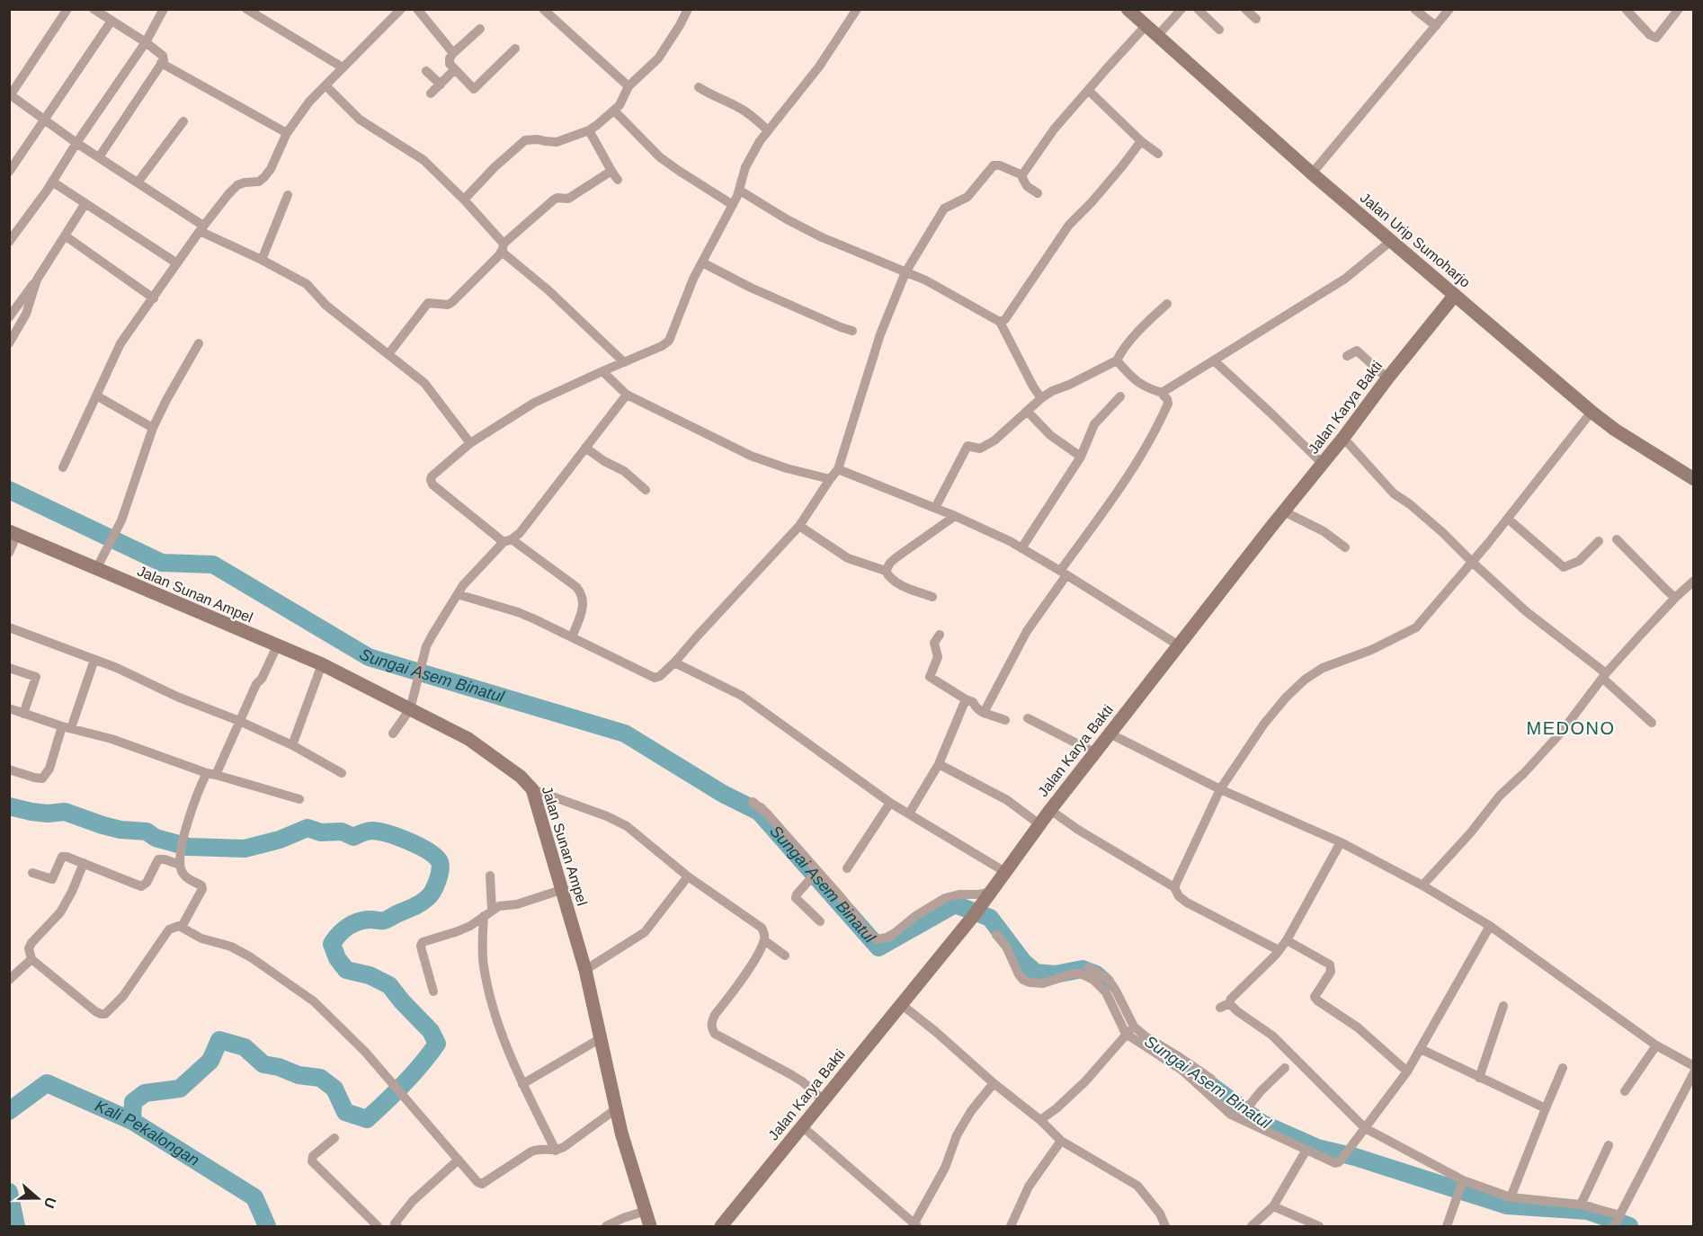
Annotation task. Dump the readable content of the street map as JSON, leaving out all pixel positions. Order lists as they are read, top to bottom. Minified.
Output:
{"streets":{"street":["Jalan Urip Sumoharjo","Jalan Karya Bakti","Jalan Sunan Ampel"]},"crossings":[["Jalan Urip Sumoharjo","Jalan Karya Bakti"]],"districts":["MEDONO"],"water":["Sungai Asem Binatul","Kali Pekalongan"],"north":"right"}
